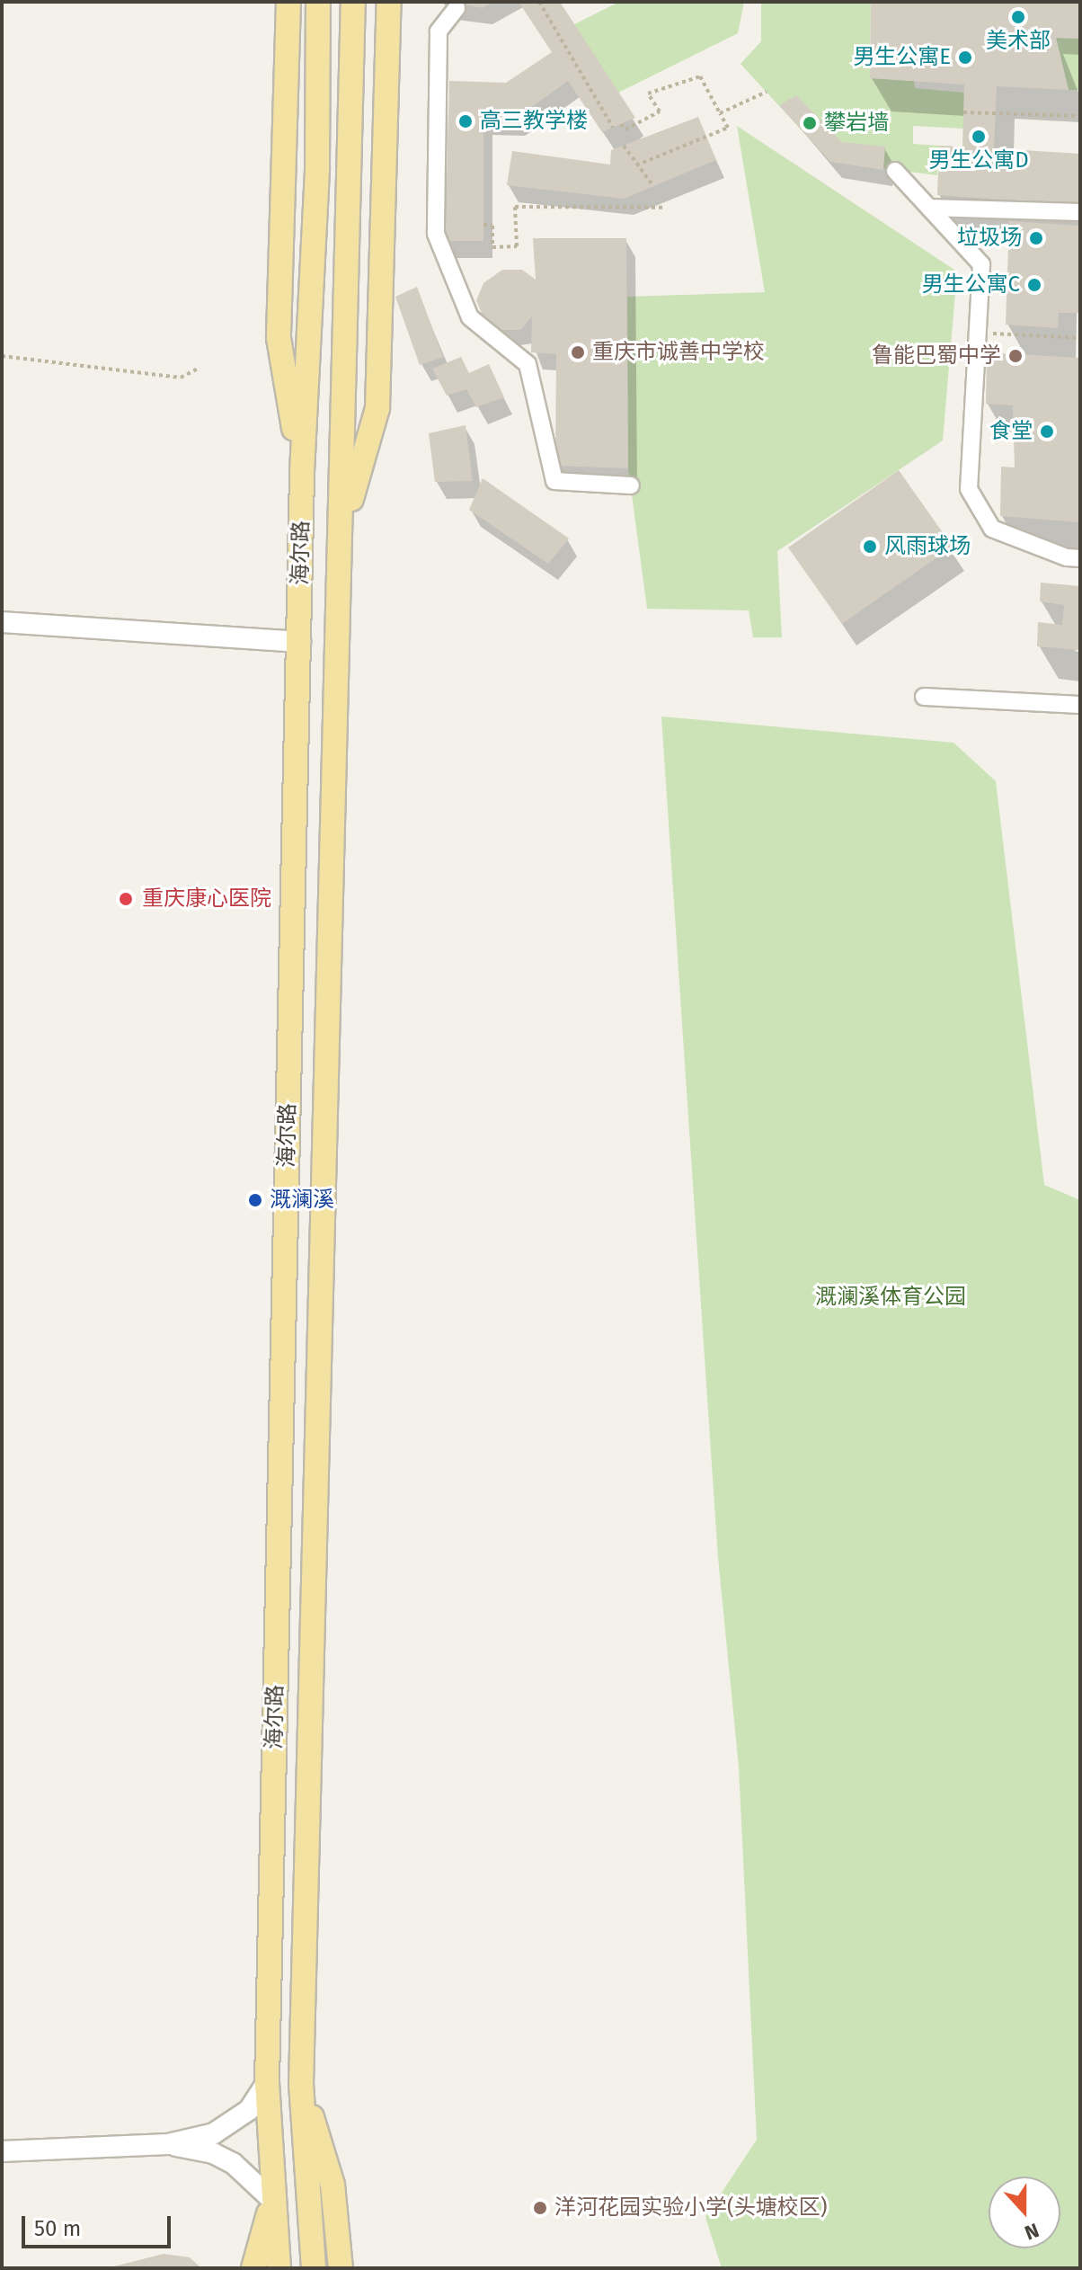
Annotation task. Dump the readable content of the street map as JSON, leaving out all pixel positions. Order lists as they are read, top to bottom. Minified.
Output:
{"streets":{"main road":["海尔路"]},"parks":["溉澜溪体育公园"],"places":["美术部","男生公寓E","高三教学楼","攀岩墙","男生公寓D","垃圾场","男生公寓C","重庆市诚善中学校","鲁能巴蜀中学","食堂","风雨球场","重庆康心医院","溉澜溪","洋河花园实验小学(头塘校区)"],"scale_bar":"50 m","north":"bottom"}
